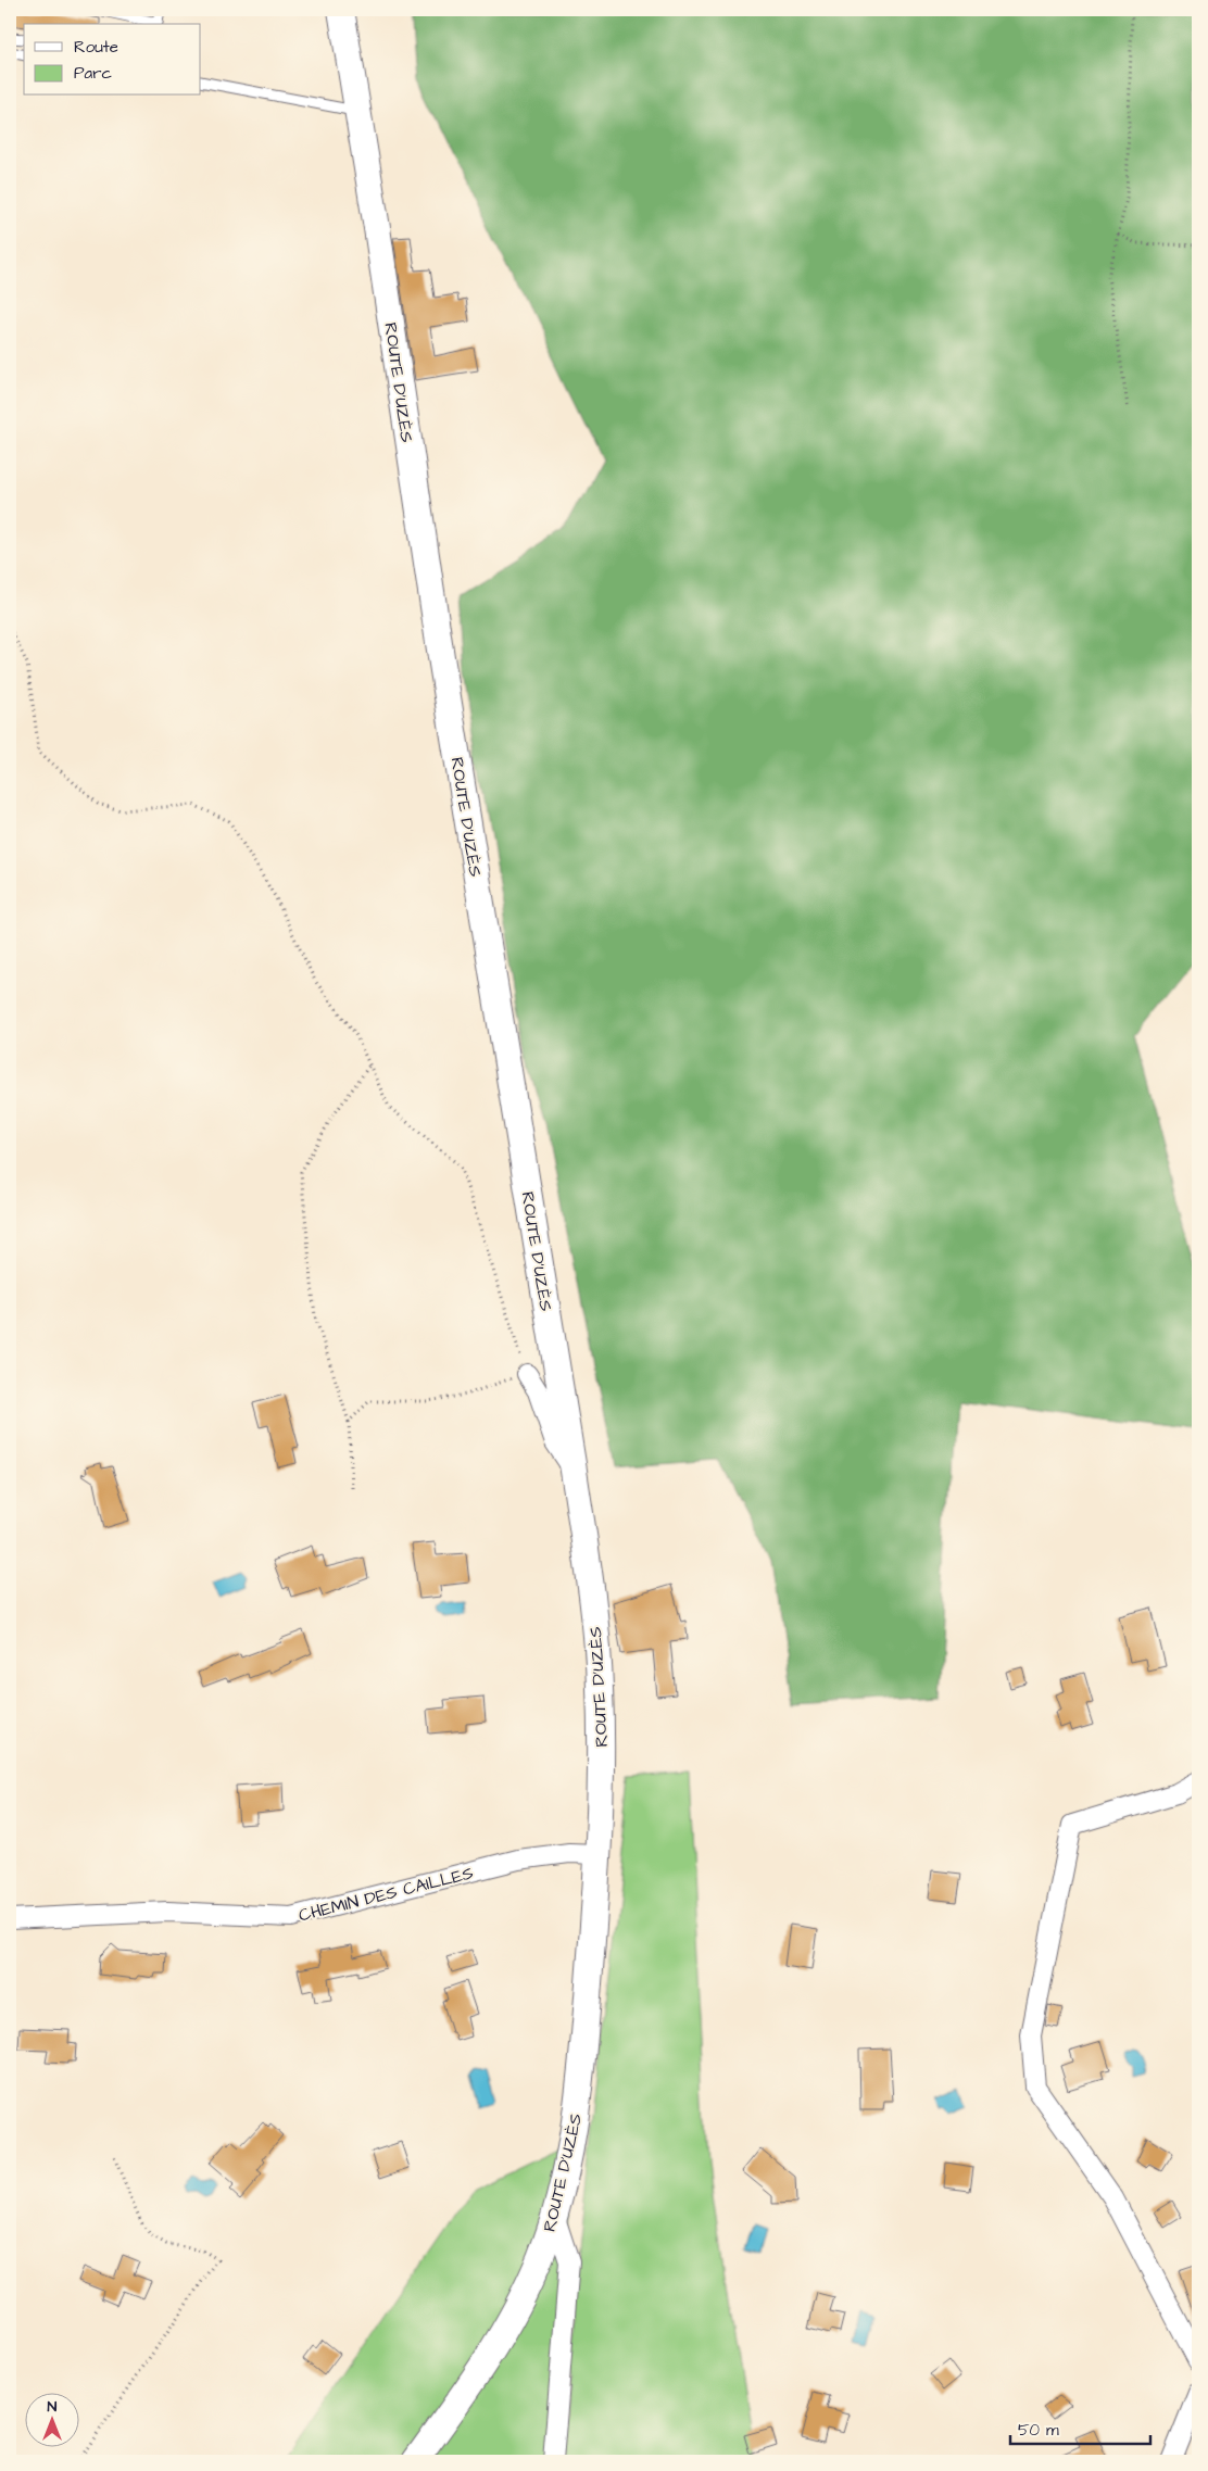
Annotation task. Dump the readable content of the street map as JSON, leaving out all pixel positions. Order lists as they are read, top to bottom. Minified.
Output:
{"streets":{"main road":["ROUTE D'UZÈS"],"street":["CHEMIN DES CAILLES"]},"crossings":[["ROUTE D'UZÈS","CHEMIN DES CAILLES"]],"legend":["Route","Parc"],"scale_bar":"50 m","north":"top"}
